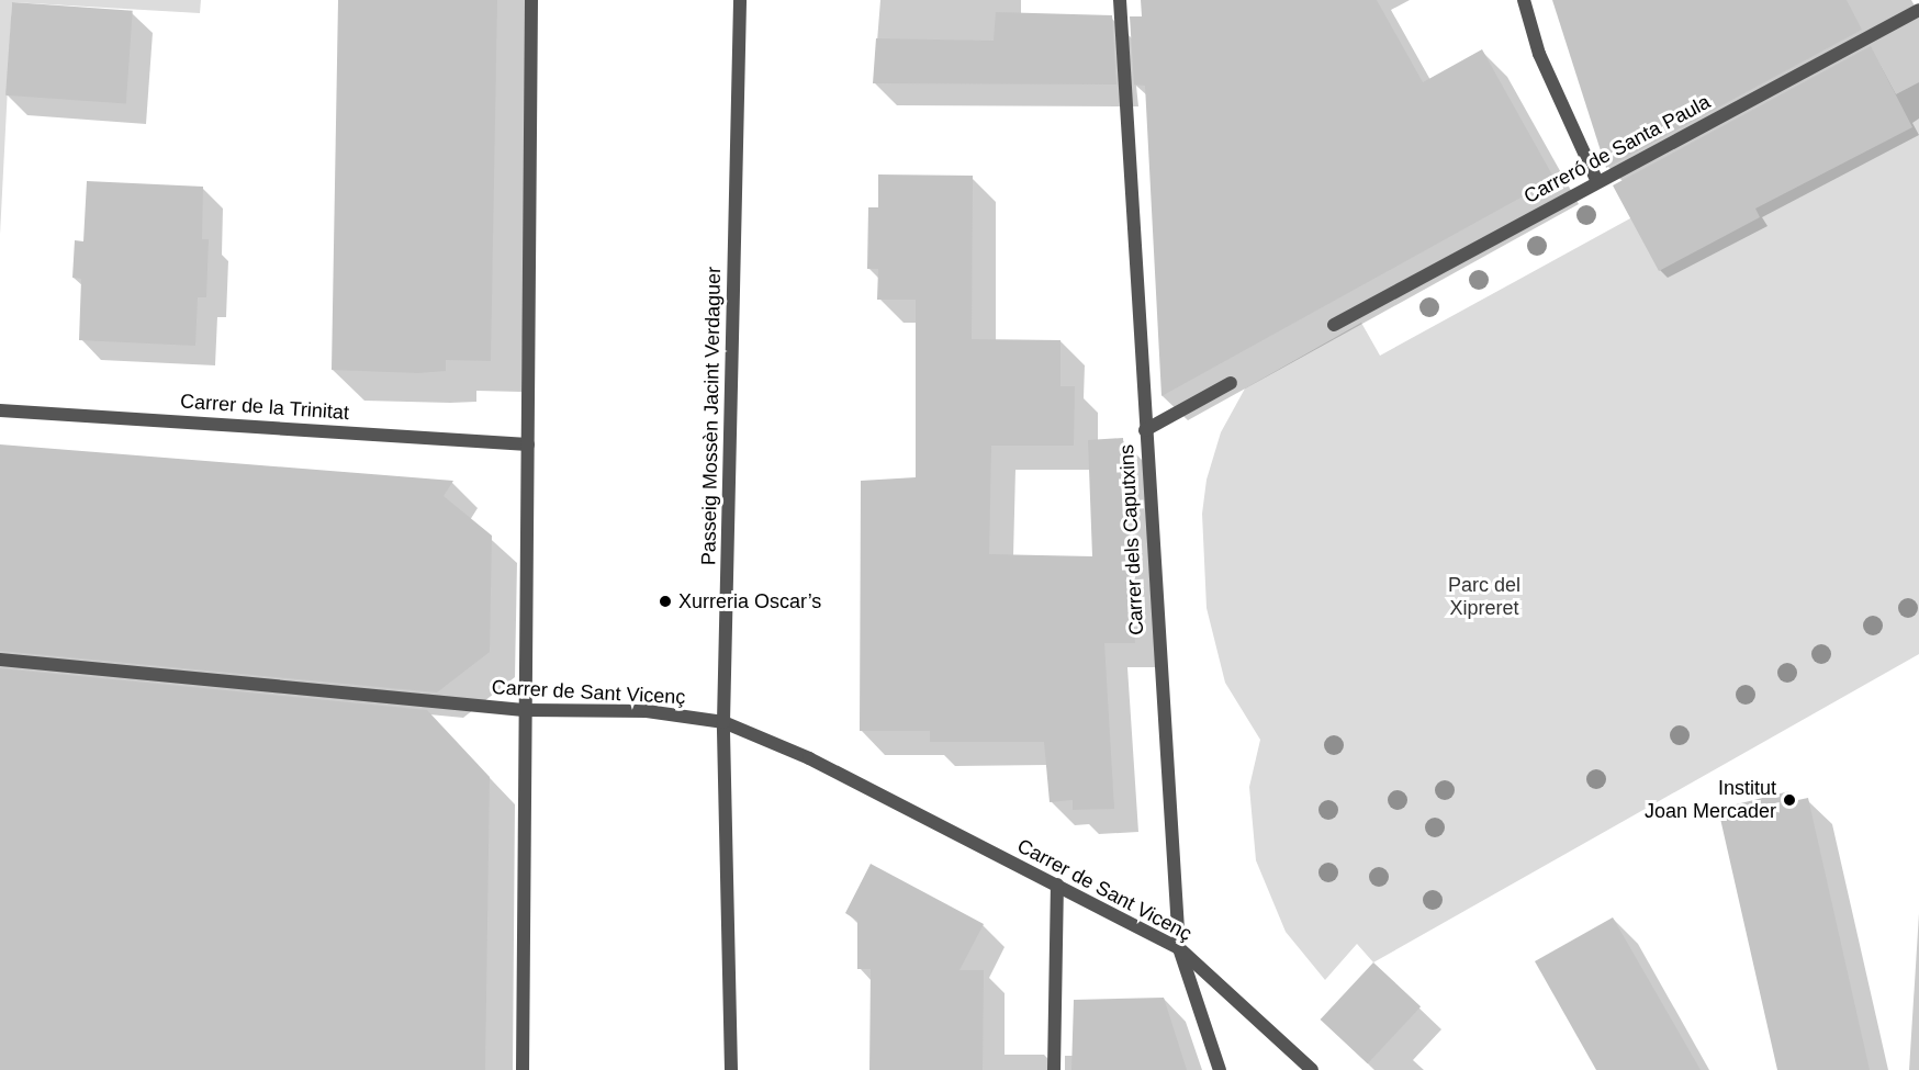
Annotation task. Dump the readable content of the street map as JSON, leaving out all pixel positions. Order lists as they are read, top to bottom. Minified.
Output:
{"streets":{"street":["Carreró de Santa Paula","Carrer de la Trinitat","Passeig Mossèn Jacint Verdaguer","Carrer dels Caputxins","Carrer de Sant Vicenç"]},"crossings":[["Passeig Mossèn Jacint Verdaguer","Carrer de Sant Vicenç"],["Carrer dels Caputxins","Carrer de Sant Vicenç"]],"parks":["Parc del Xipreret"],"places":["Xurreria Oscar’s","Institut Joan Mercader"]}
